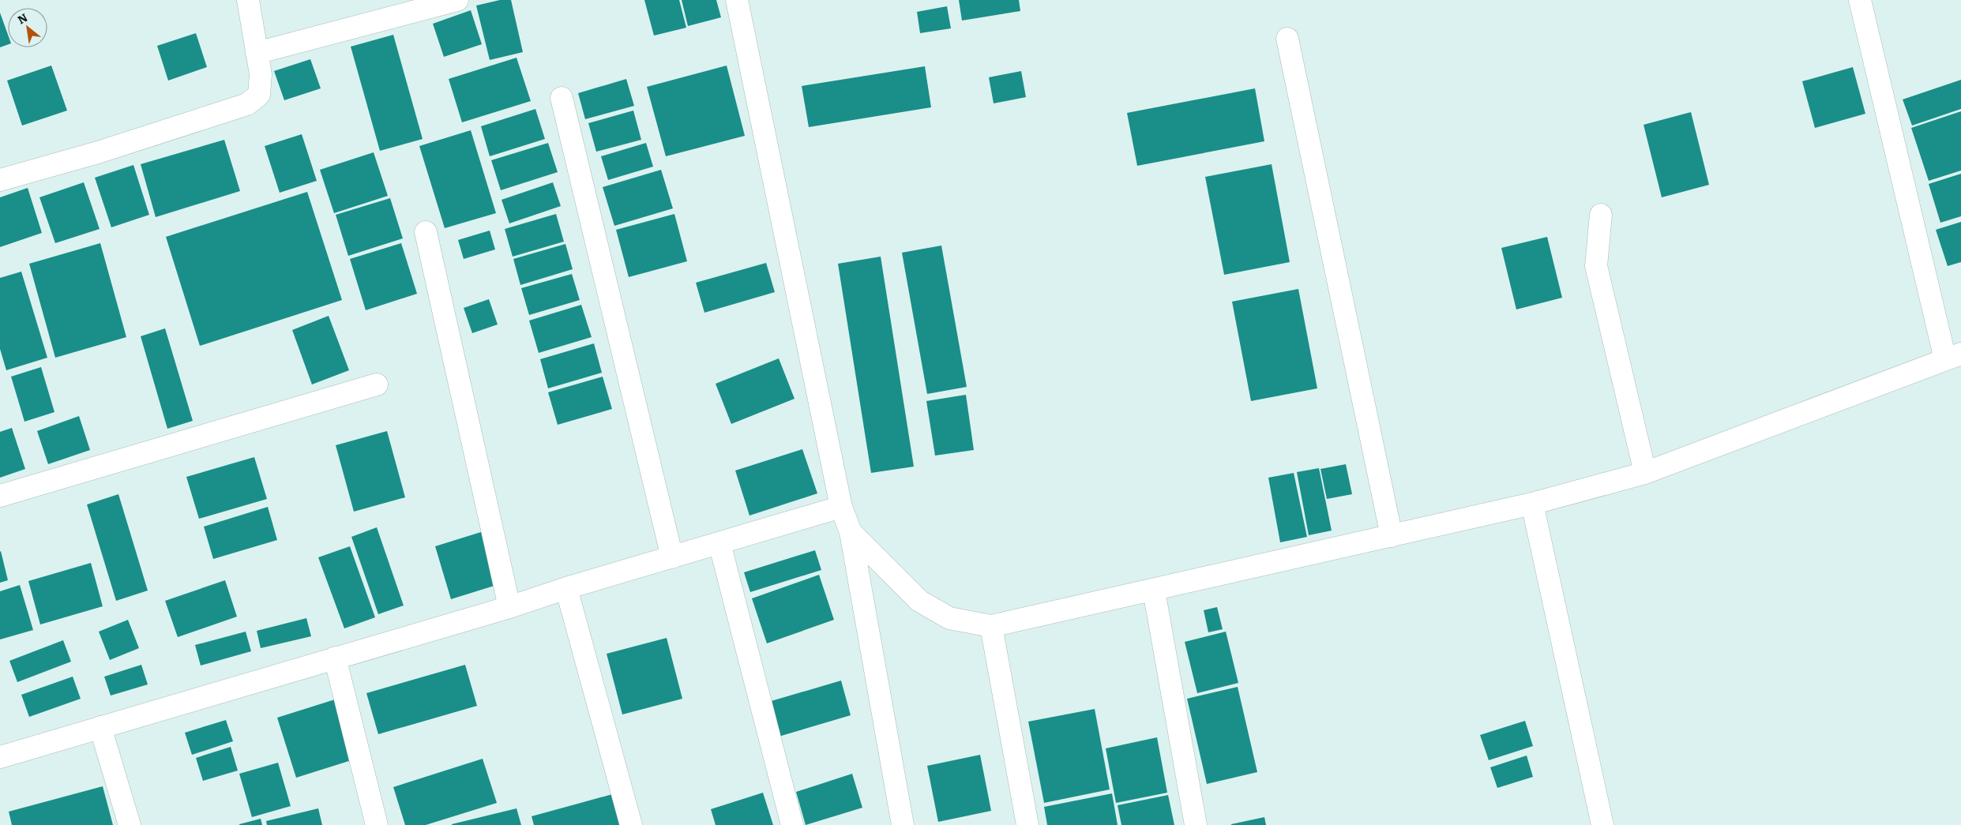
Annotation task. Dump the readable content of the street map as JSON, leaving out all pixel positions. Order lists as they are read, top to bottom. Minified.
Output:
{"north":"top left"}
